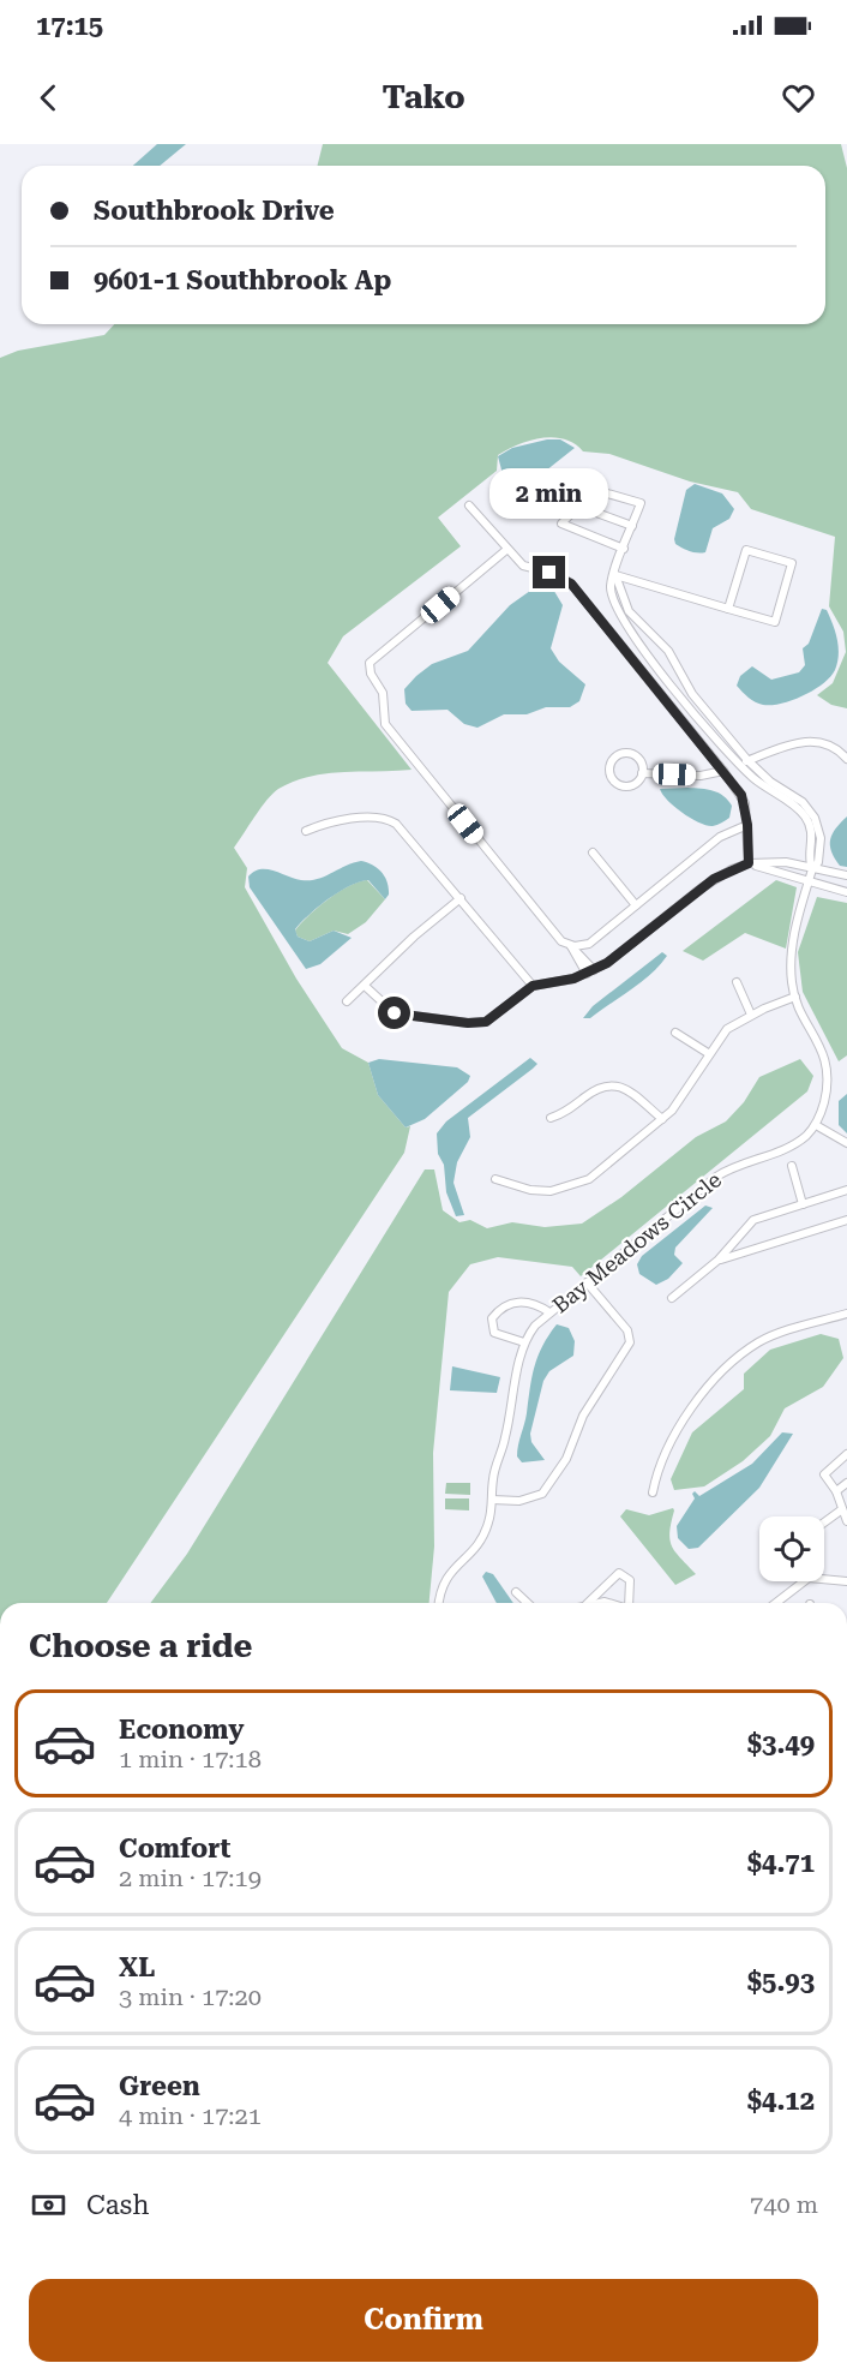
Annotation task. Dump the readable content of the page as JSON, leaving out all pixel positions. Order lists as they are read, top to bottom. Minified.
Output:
{"streets":{"street":["Bay Meadows Circle"]},"page":{"status":"17:15","header":"Tako","banner":["Southbrook Drive","9601-1 Southbrook Ap"],"bubble":"2 min","heading":"Choose a ride","list":[{"name":"Economy","note":"1 min · 17:18","value":"$3.49"},{"name":"Comfort","note":"2 min · 17:19","value":"$4.71"},{"name":"XL","note":"3 min · 17:20","value":"$5.93"},{"name":"Green","note":"4 min · 17:21","value":"$4.12"}],"pay":["Cash","740 m"],"buttons":"Confirm"}}
